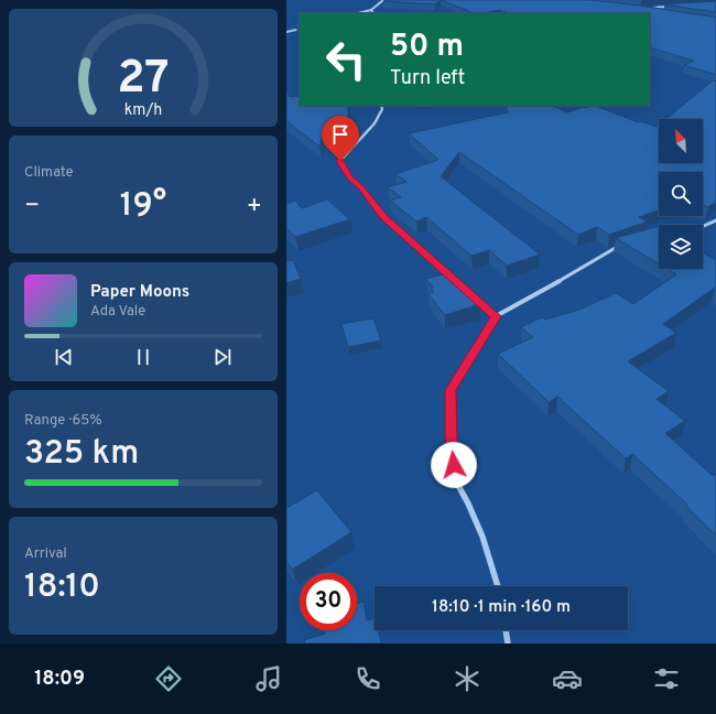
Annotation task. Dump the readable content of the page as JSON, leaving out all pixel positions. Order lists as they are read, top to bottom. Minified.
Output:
{"north":"top left","page":{"turn":["50 m","Turn left"],"tile":["Climate",["Range · 65%","325 km"],["Arrival","18:10"]],"heat":["−","19°","+"],"song":["Paper Moons","Ada Vale"],"limit":"30","trip":"18:10 · 1 min · 160 m","tabs":"18:09","gauge":["27","km/h"]}}
